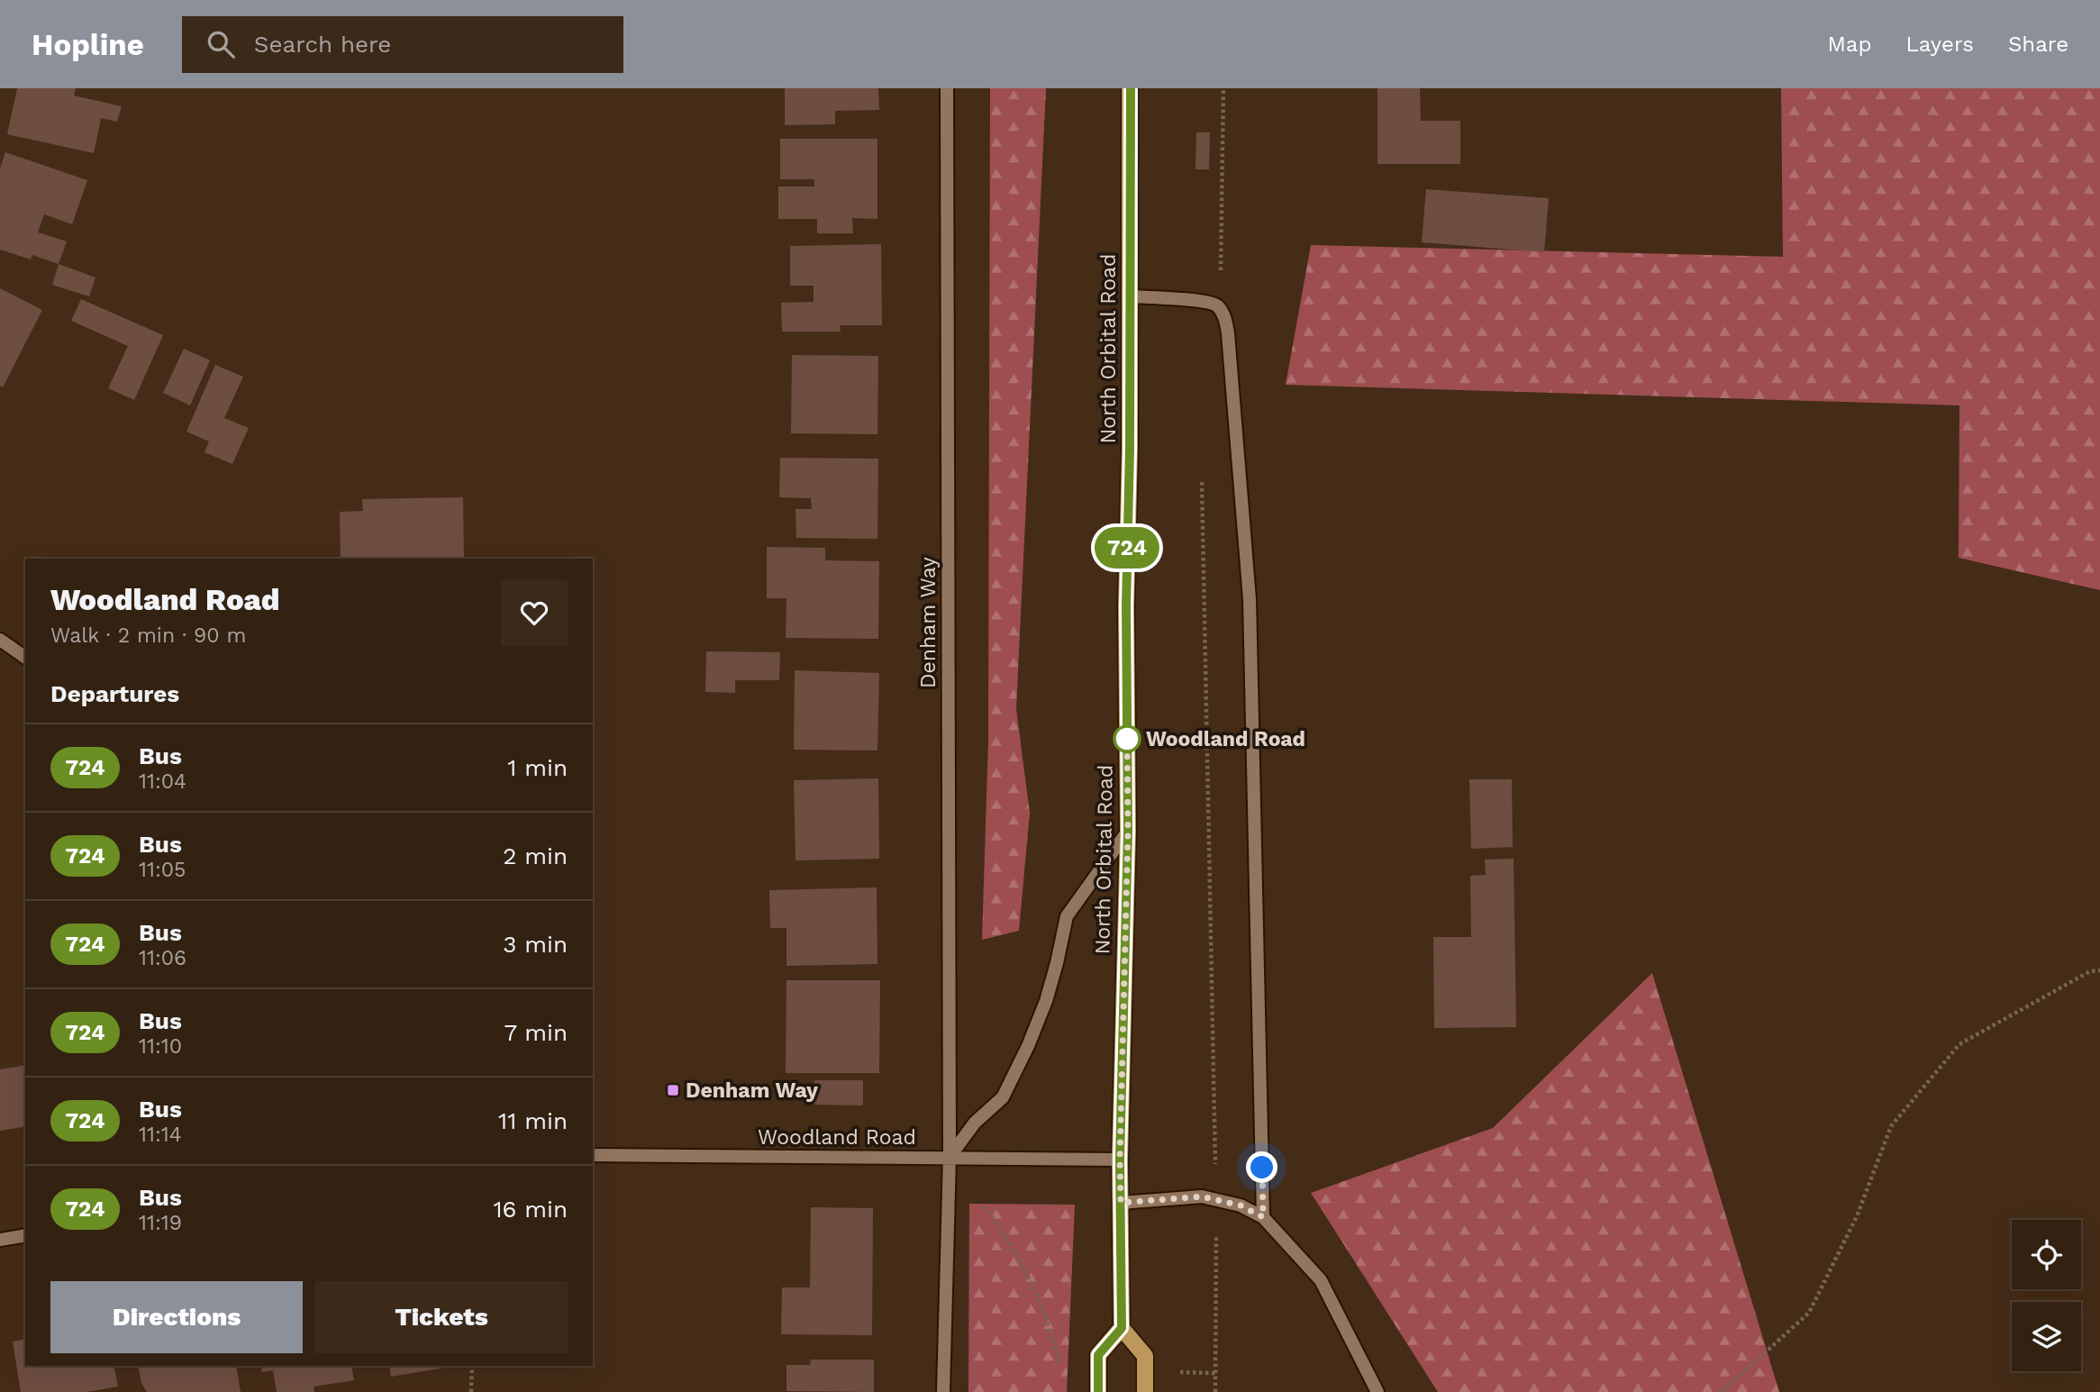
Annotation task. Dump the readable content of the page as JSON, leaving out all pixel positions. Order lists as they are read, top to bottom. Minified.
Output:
{"streets":{"main road":["North Orbital Road"],"street":["Denham Way","Woodland Road"]},"crossings":[["North Orbital Road","Woodland Road"],["Denham Way","Woodland Road"]],"places":{"other":["Woodland Road"],"transit":["Denham Way"]},"lines":["bus line 724"],"page":{"header":"Hopline","search":"Search here","nav":["Map","Layers","Share"],"on_map":"724","heading":[["Woodland Road","Walk · 2 min · 90 m"],"Departures"],"list":[{"mark":"724","name":"Bus","note":"11:04","value":"1 min"},{"mark":"724","name":"Bus","note":"11:05","value":"2 min"},{"mark":"724","name":"Bus","note":"11:06","value":"3 min"},{"mark":"724","name":"Bus","note":"11:10","value":"7 min"},{"mark":"724","name":"Bus","note":"11:14","value":"11 min"},{"mark":"724","name":"Bus","note":"11:19","value":"16 min"}],"buttons":["Directions","Tickets"]}}
